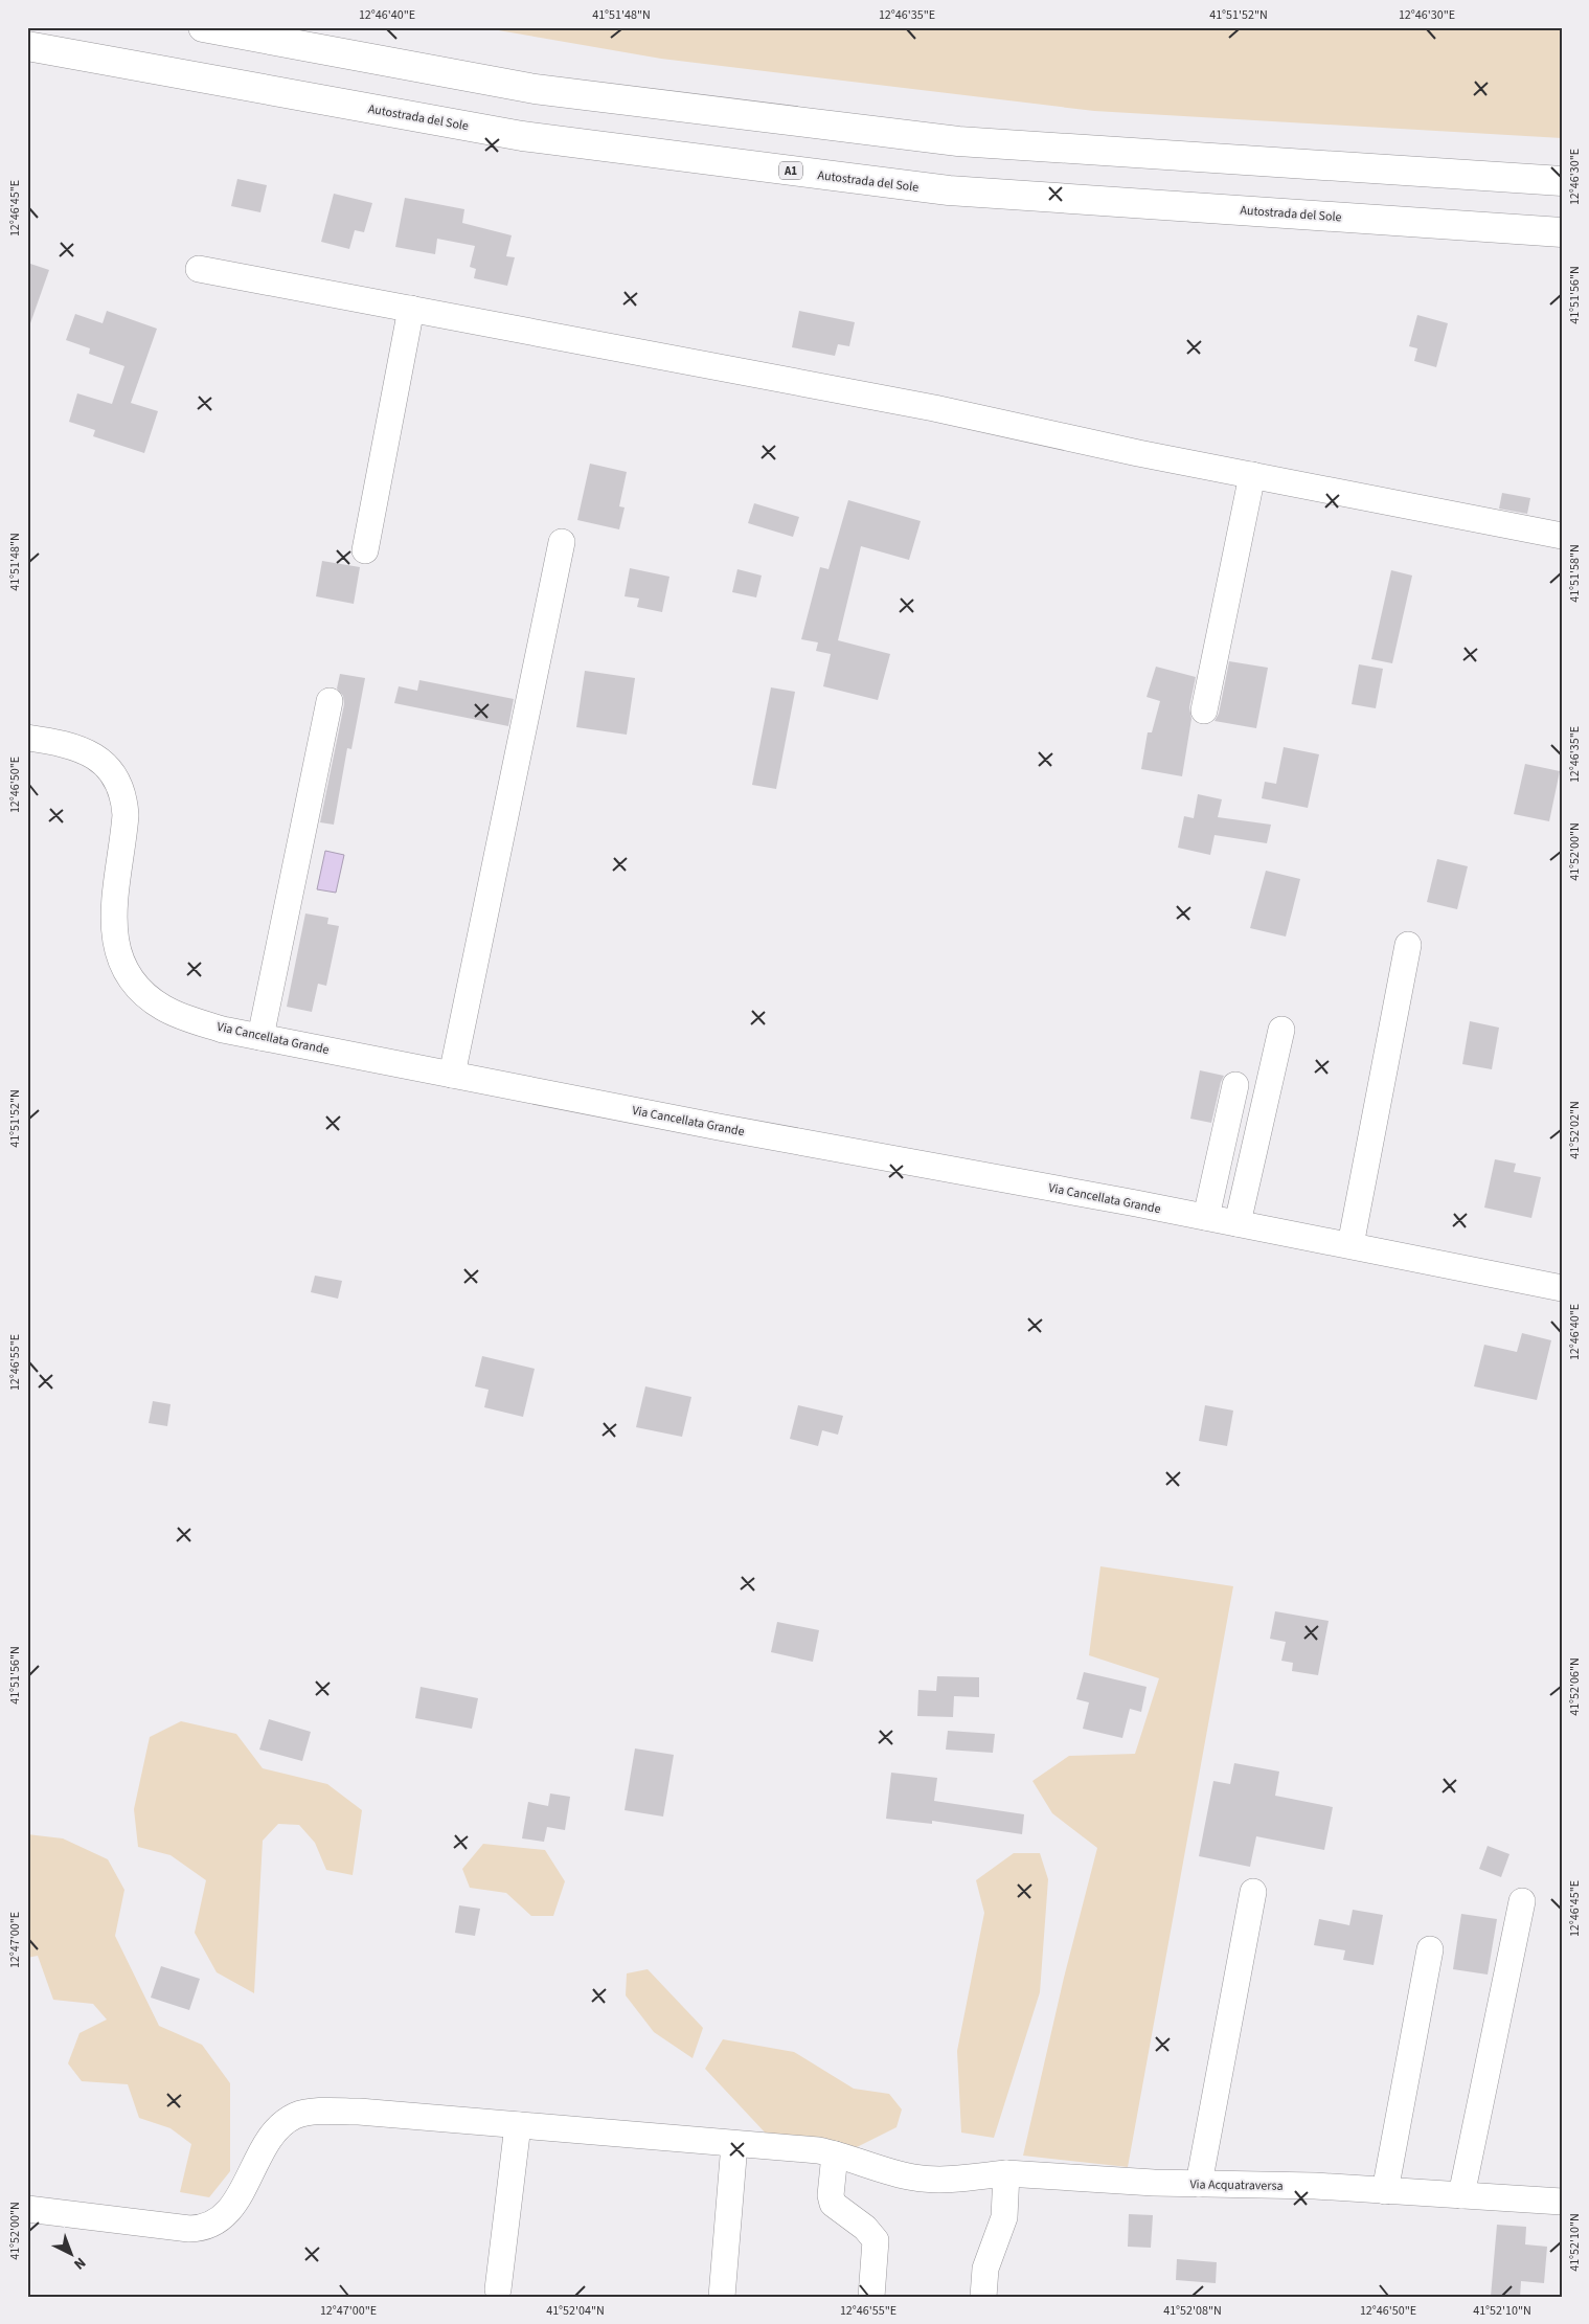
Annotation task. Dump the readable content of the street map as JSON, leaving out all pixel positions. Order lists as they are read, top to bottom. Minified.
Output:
{"streets":{"highway":["Autostrada del Sole","A1"],"street":["Via Cancellata Grande","Via Acquatraversa"]},"north":"bottom right","coordinates":["12°46'40\"E","41°51'48\"N","12°46'35\"E","41°51'52\"N","12°46'30\"E","12°46'45\"E","41°51'56\"N","41°51'58\"N","12°46'50\"E","41°52'00\"N","41°52'02\"N","12°46'55\"E","41°52'06\"N","12°47'00\"E","41°52'10\"N","41°52'04\"N","41°52'08\"N"]}
